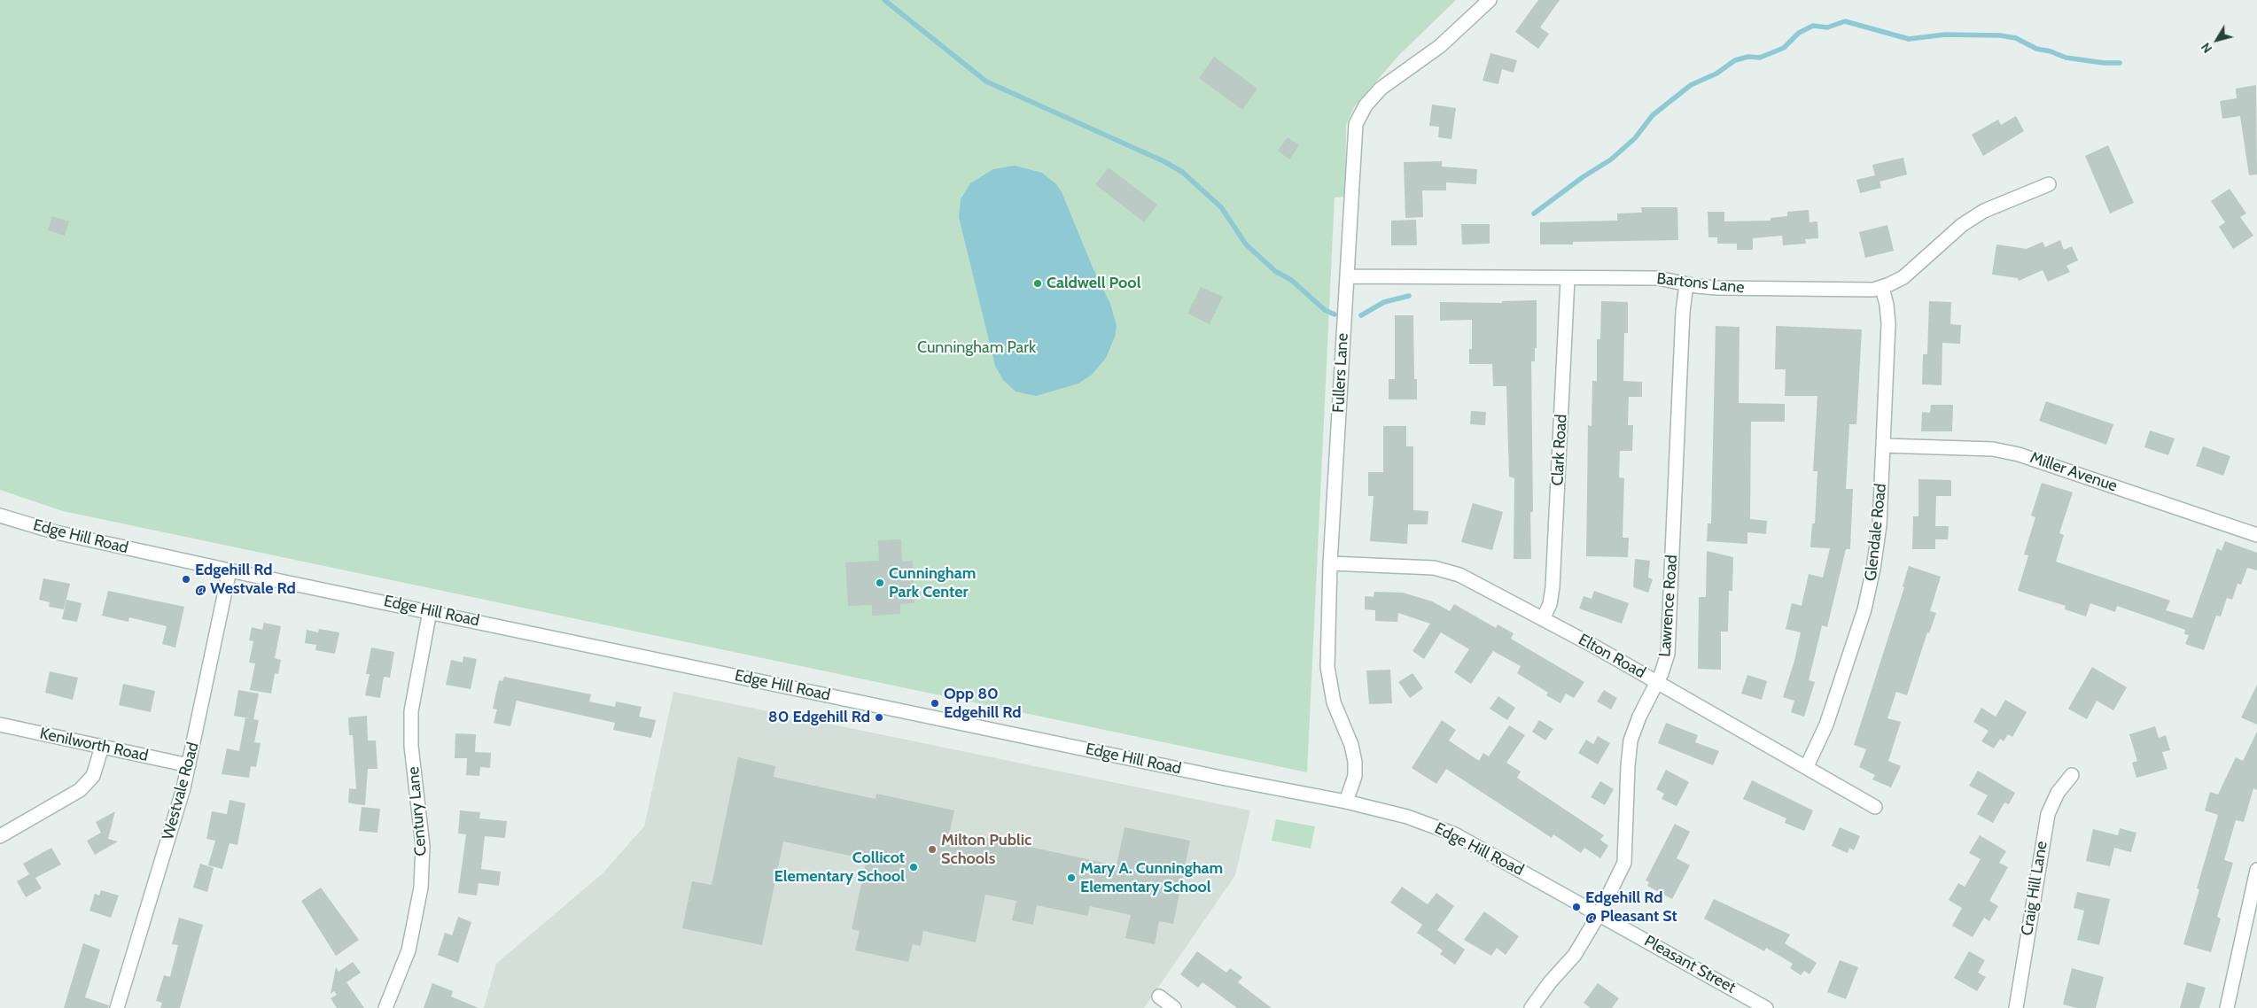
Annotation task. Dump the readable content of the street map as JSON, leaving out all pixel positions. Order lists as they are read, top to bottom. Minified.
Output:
{"streets":{"street":["Bartons Lane","Fullers Lane","Clark Road","Miller Avenue","Glendale Road","Edge Hill Road","Lawrence Road","Elton Road","Kenilworth Road","Westvale Road","Century Lane","Craig Hill Lane","Pleasant Street"]},"crossings":[["Bartons Lane","Fullers Lane"],["Bartons Lane","Clark Road"],["Bartons Lane","Glendale Road"],["Bartons Lane","Lawrence Road"],["Fullers Lane","Edge Hill Road"],["Fullers Lane","Elton Road"],["Clark Road","Elton Road"],["Miller Avenue","Glendale Road"],["Glendale Road","Elton Road"],["Edge Hill Road","Lawrence Road"],["Edge Hill Road","Westvale Road"],["Edge Hill Road","Century Lane"],["Edge Hill Road","Pleasant Street"],["Lawrence Road","Elton Road"],["Lawrence Road","Pleasant Street"],["Kenilworth Road","Westvale Road"]],"parks":["Cunningham Park"],"places":["Caldwell Pool","Edgehill Rd @ Westvale Rd","Cunningham Park Center","Opp 80 Edgehill Rd","80 Edgehill Rd","Milton Public Schools","Collicot Elementary School","Mary A. Cunningham Elementary School","Edgehill Rd @ Pleasant St"],"north":"bottom left"}
